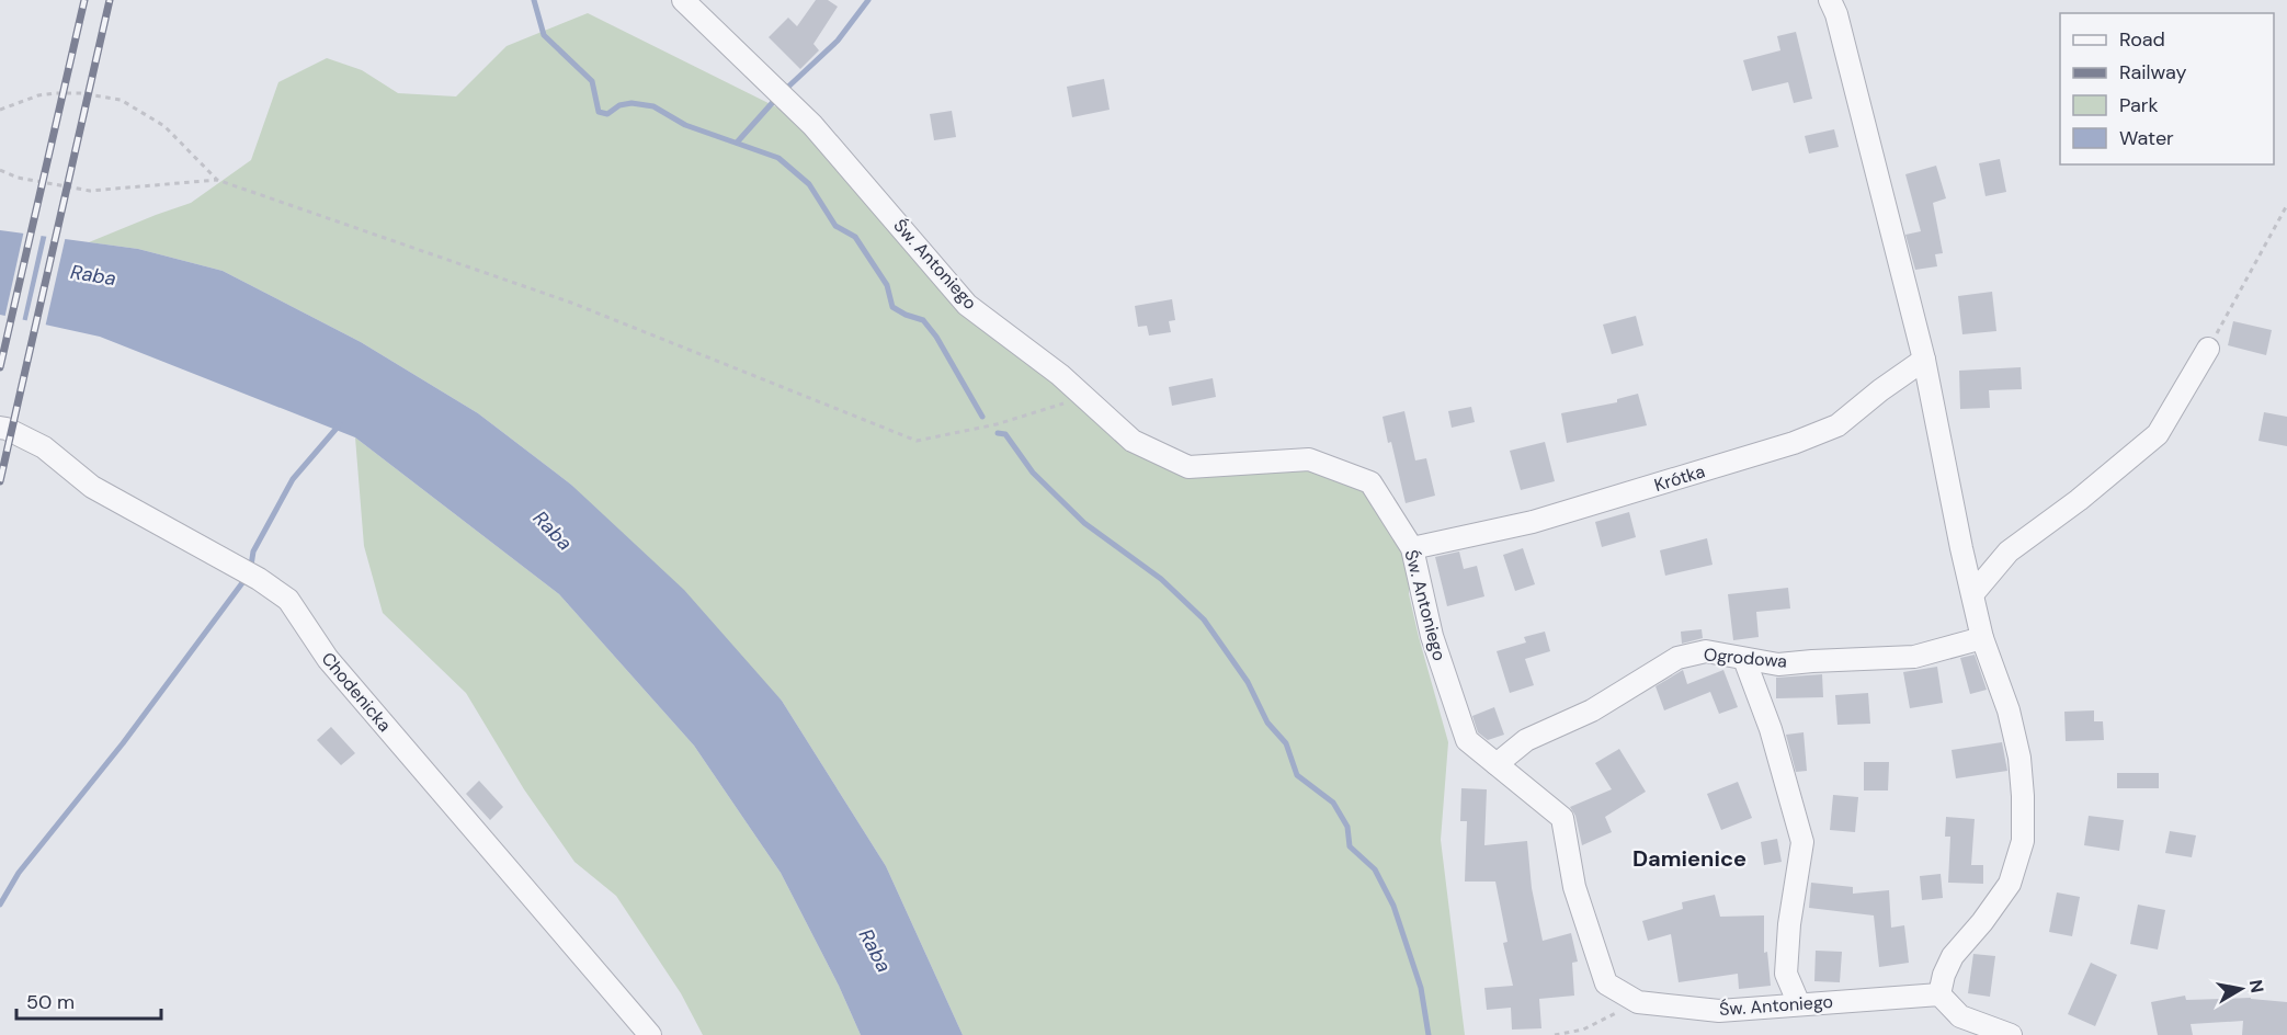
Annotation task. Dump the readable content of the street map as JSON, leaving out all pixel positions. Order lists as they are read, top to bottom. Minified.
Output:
{"streets":{"street":["Św. Antoniego","Krótka","Ogrodowa","Chodenicka"]},"crossings":[["Św. Antoniego","Krótka"],["Św. Antoniego","Ogrodowa"]],"districts":["Damienice"],"water":["Raba"],"legend":["Road","Railway","Park","Water"],"scale_bar":"50 m","north":"right"}
